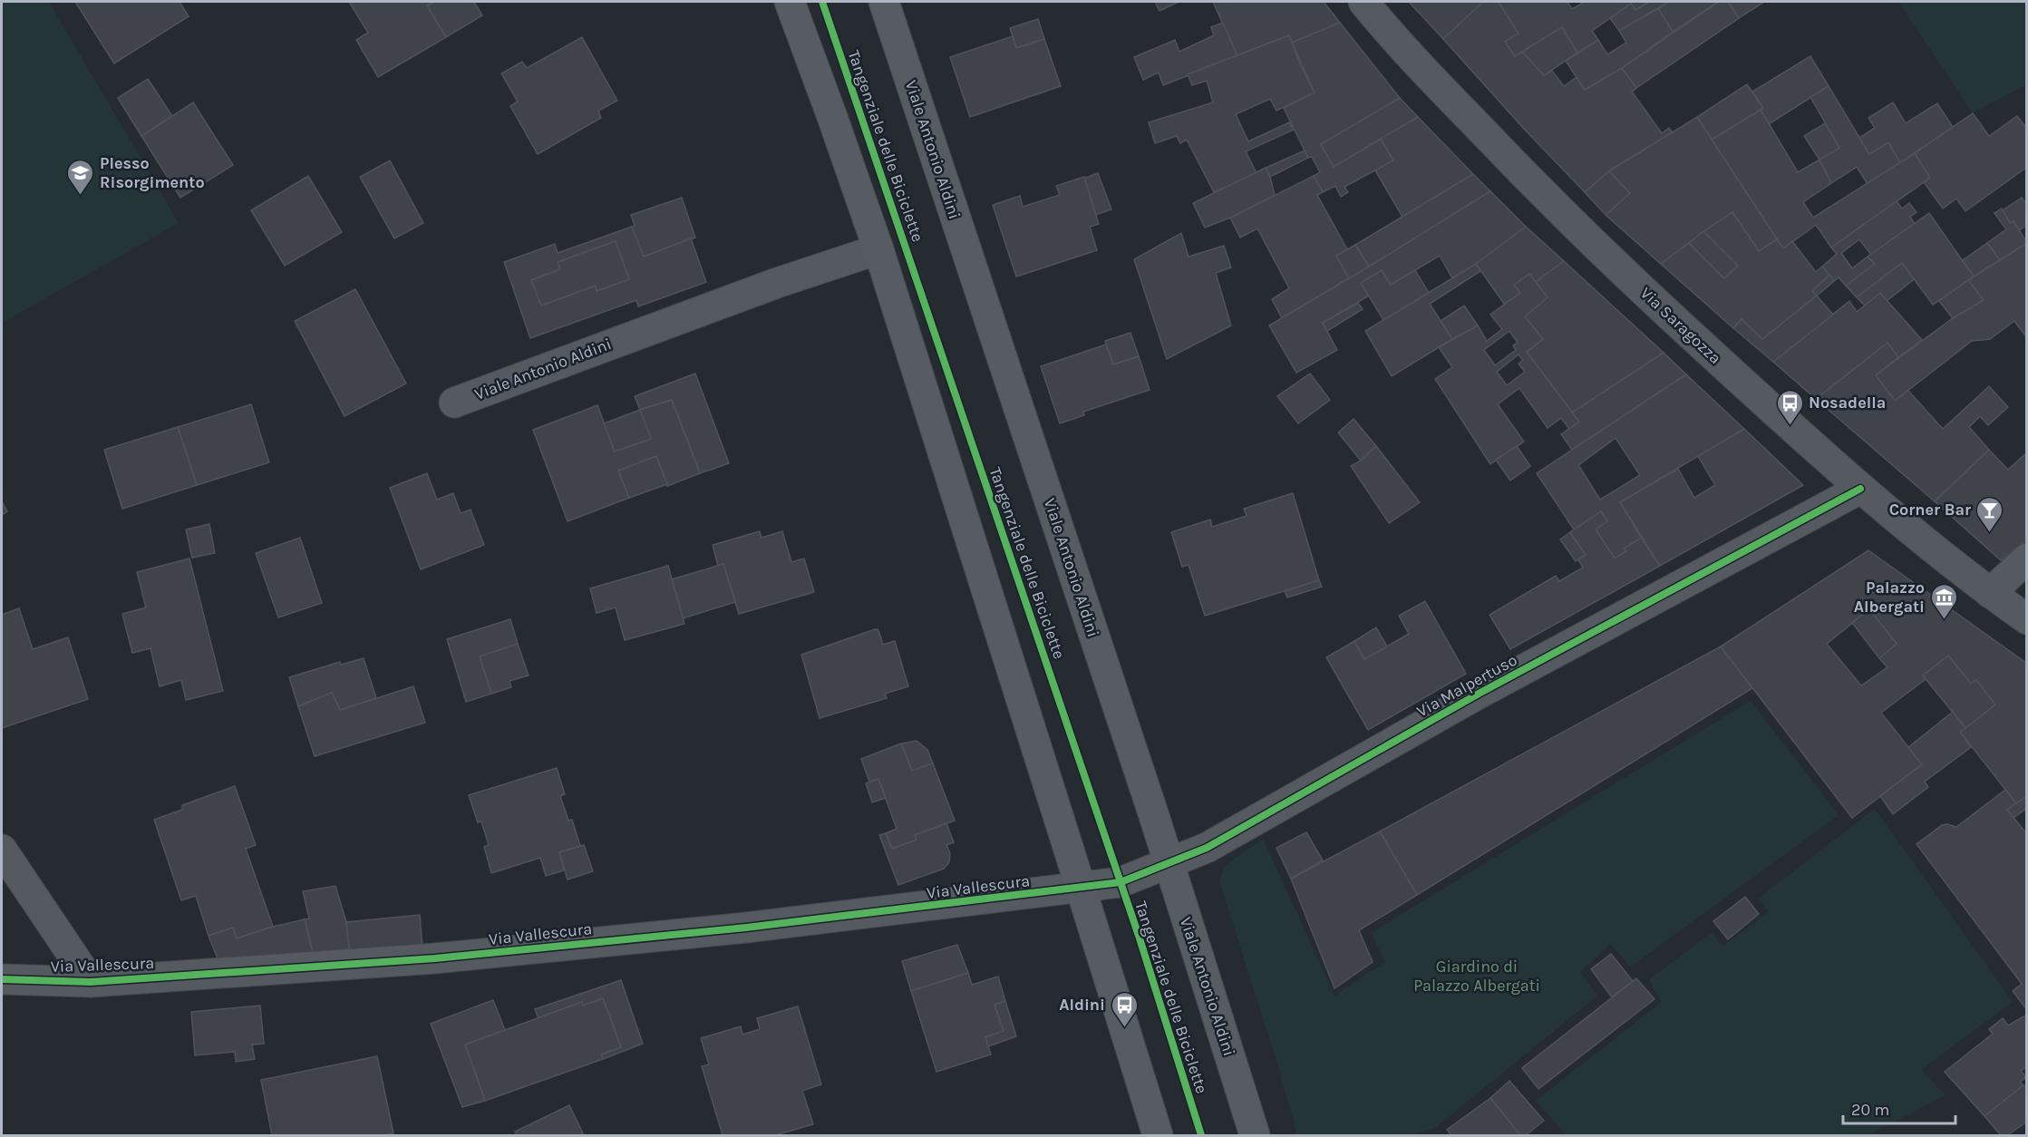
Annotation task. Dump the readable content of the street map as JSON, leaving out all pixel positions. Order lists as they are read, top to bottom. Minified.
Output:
{"streets":{"main road":["Viale Antonio Aldini"],"street":["Via Saragozza","Via Malpertuso","Via Vallescura"],"cycle path":["Tangenziale delle Biciclette"]},"crossings":[["Viale Antonio Aldini","Via Malpertuso"],["Via Saragozza","Via Malpertuso"],["Via Malpertuso","Via Vallescura"]],"parks":["Giardino di Palazzo Albergati"],"places":{"school or university":["Plesso Risorgimento"],"bus stop":["Nosadella","Aldini"],"bar":["Corner Bar"],"museum":["Palazzo Albergati"]},"scale_bar":"20 m"}
